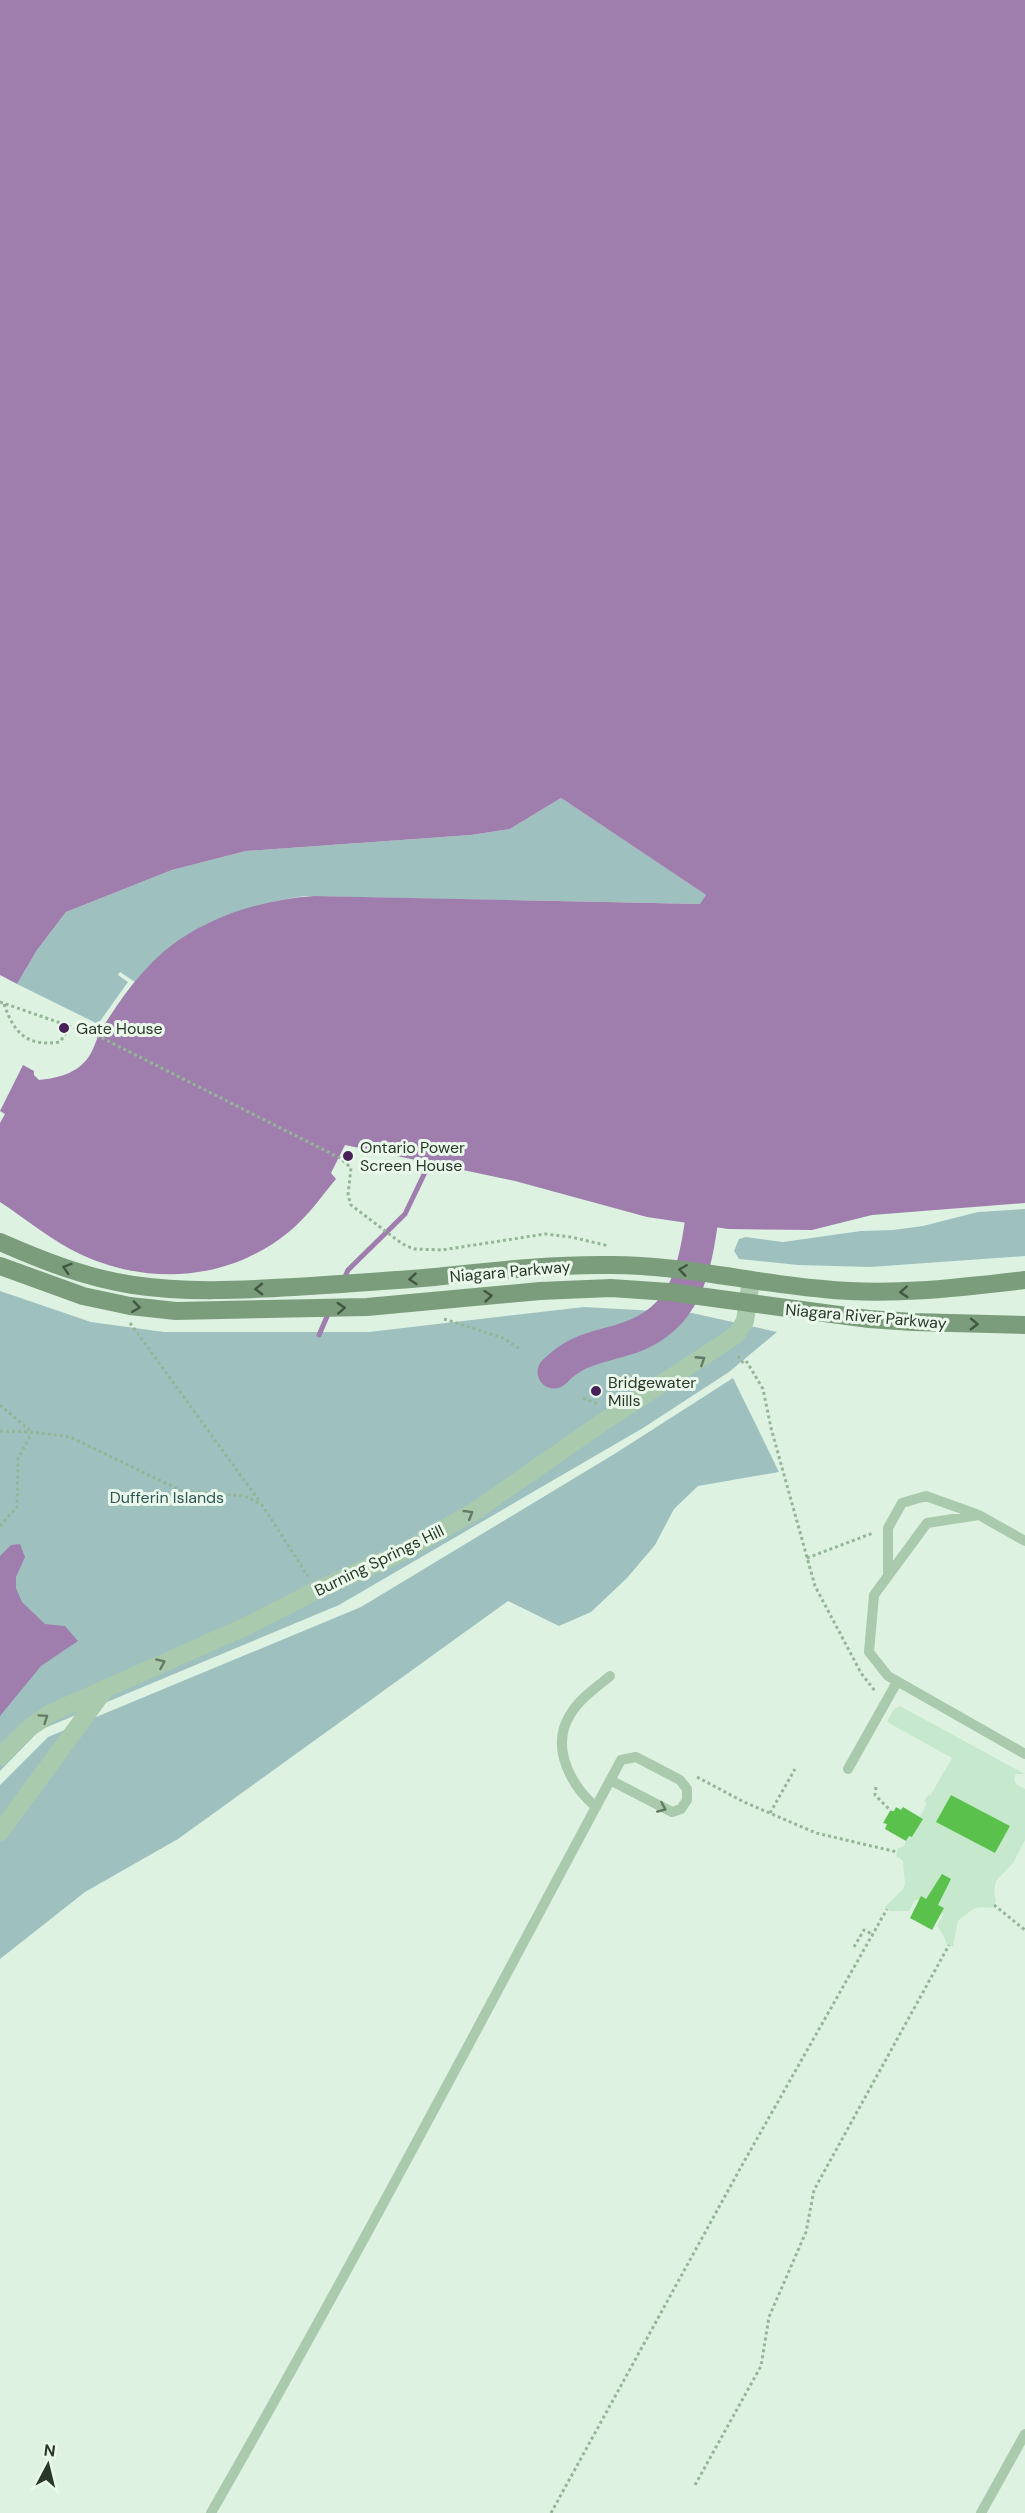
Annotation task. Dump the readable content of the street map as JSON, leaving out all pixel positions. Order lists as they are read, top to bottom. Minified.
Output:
{"streets":{"main road":["Niagara Parkway","Niagara River Parkway"],"street":["Burning Springs Hill"]},"crossings":[["Niagara Parkway","Niagara River Parkway"],["Niagara Parkway","Burning Springs Hill"],["Niagara River Parkway","Burning Springs Hill"]],"one_way":["Niagara River Parkway","Burning Springs Hill"],"parks":["Dufferin Islands"],"places":["Gate House","Ontario Power Screen House","Bridgewater Mills"],"north":"top"}
